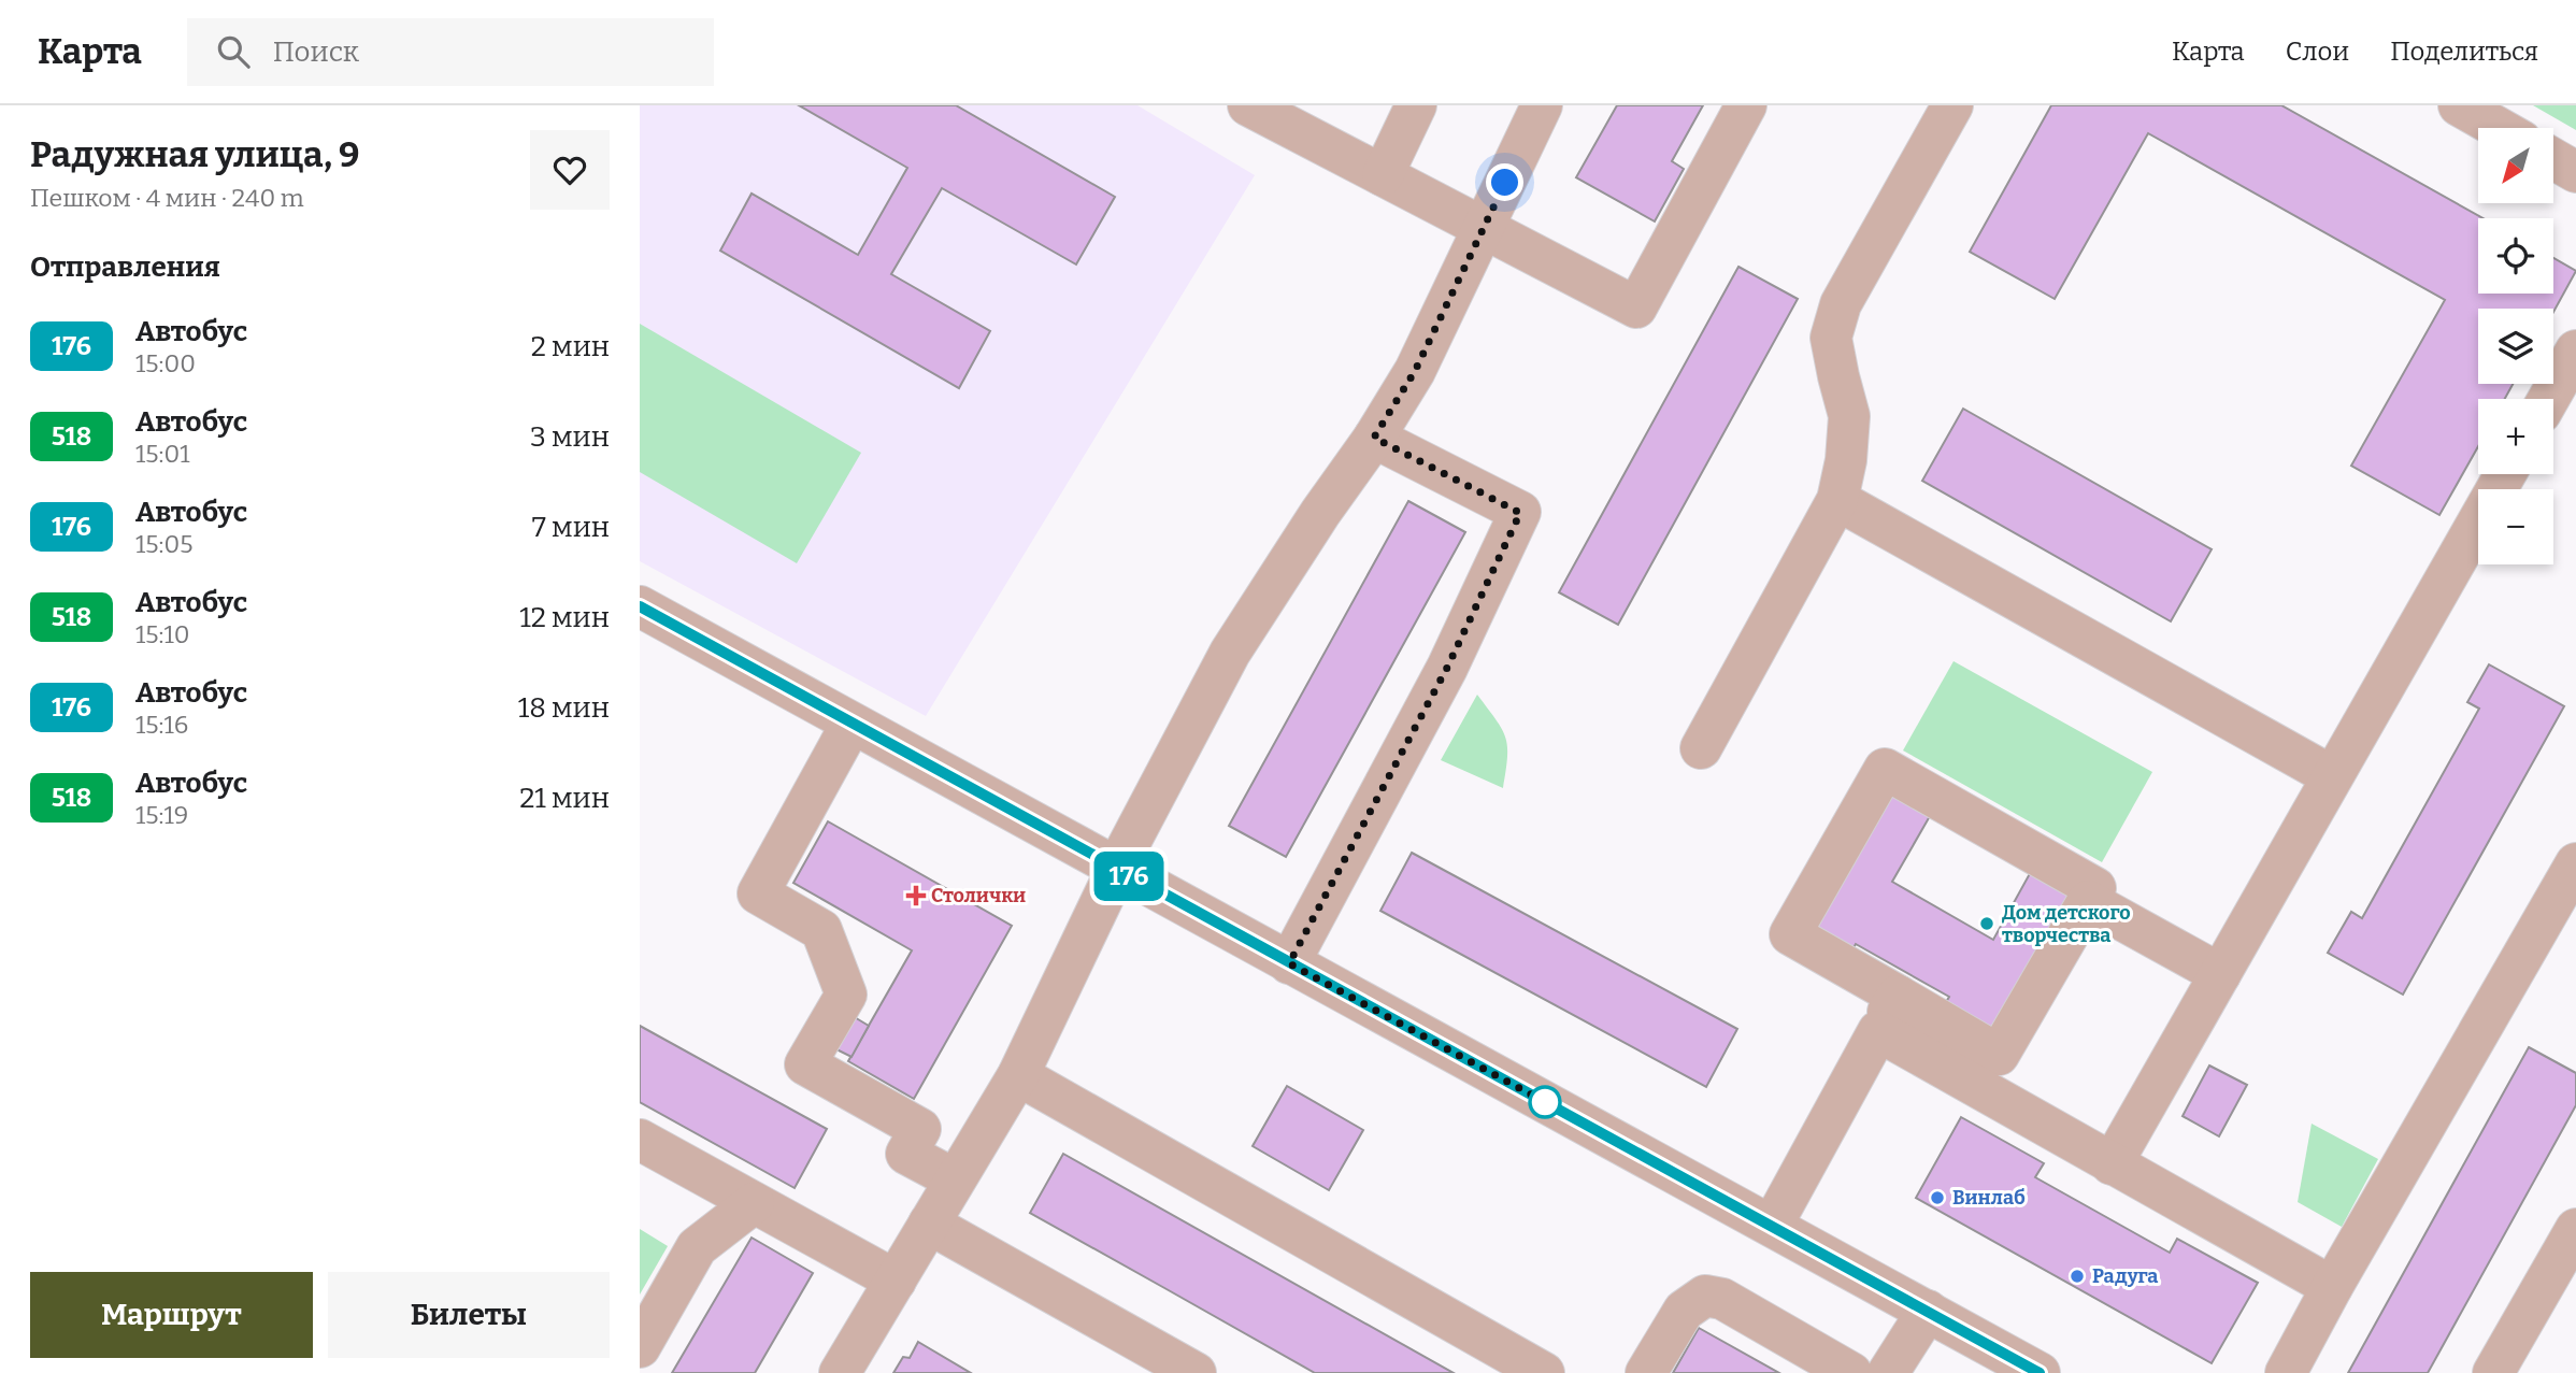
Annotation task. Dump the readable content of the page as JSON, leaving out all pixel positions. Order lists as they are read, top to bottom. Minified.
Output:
{"places":{"health":["Столички"],"other":["Дом детского творчества","Винлаб","Радуга"]},"lines":["bus line 176"],"north":"bottom left","page":{"header":"Карта","search":"Поиск","nav":["Карта","Слои","Поделиться"],"heading":[["Радужная улица, 9","Пешком · 4 мин · 240 m"],"Отправления"],"on_map":"176","map_buttons":["+","−"],"list":[{"mark":"176","name":"Автобус","note":"15:00","value":"2 мин"},{"mark":"518","name":"Автобус","note":"15:01","value":"3 мин"},{"mark":"176","name":"Автобус","note":"15:05","value":"7 мин"},{"mark":"518","name":"Автобус","note":"15:10","value":"12 мин"},{"mark":"176","name":"Автобус","note":"15:16","value":"18 мин"},{"mark":"518","name":"Автобус","note":"15:19","value":"21 мин"}],"buttons":["Маршрут","Билеты"]}}
